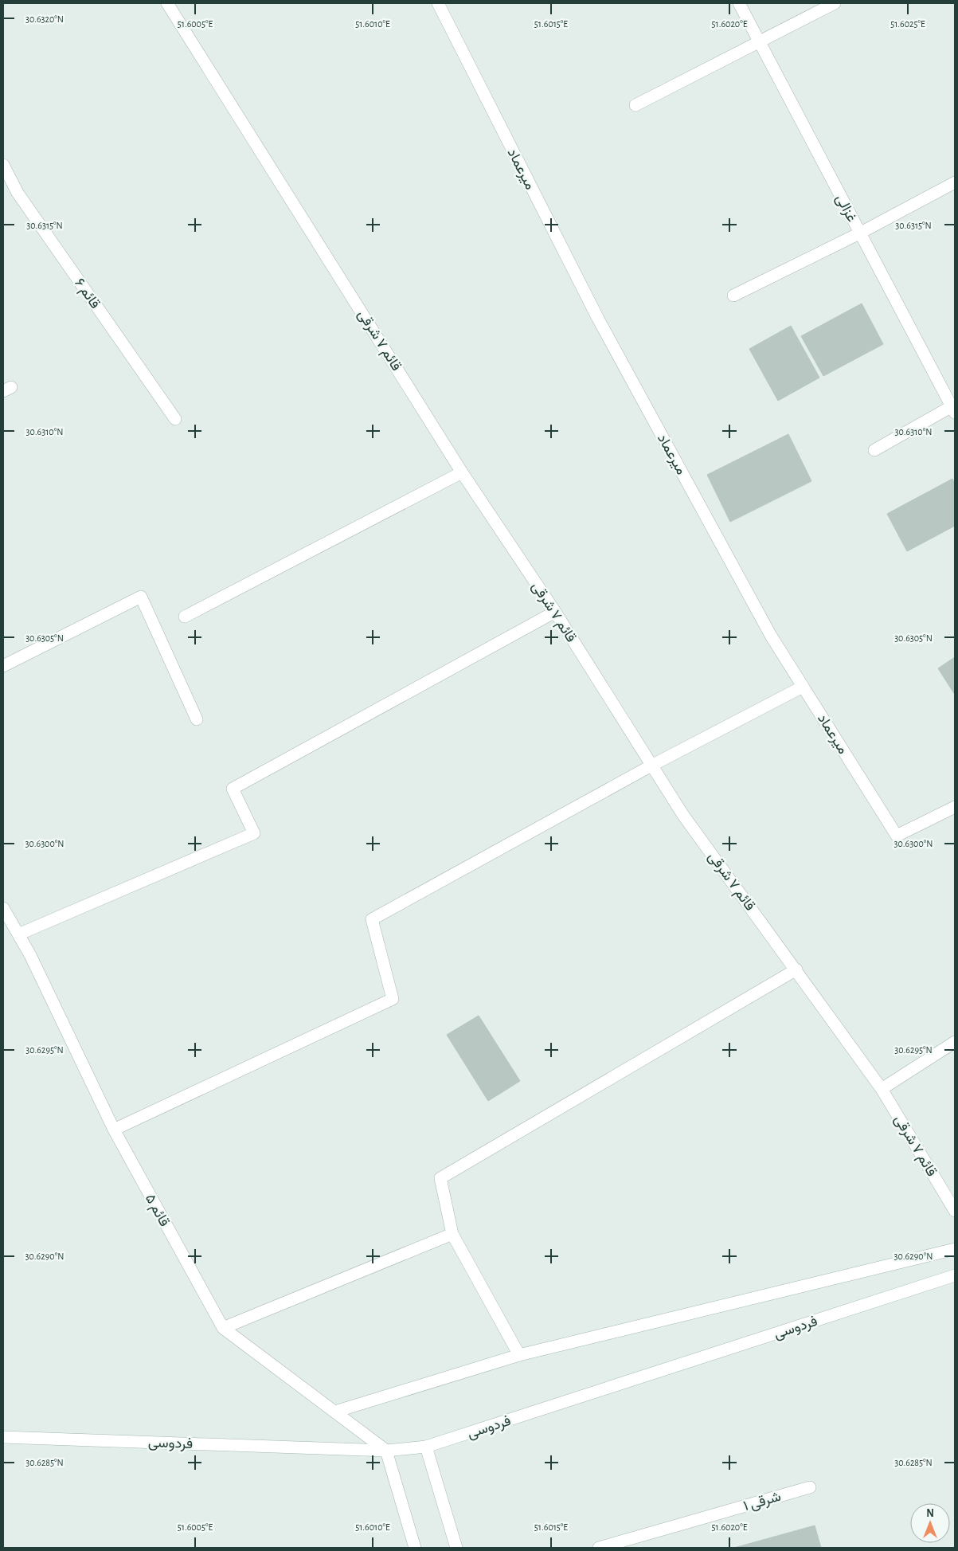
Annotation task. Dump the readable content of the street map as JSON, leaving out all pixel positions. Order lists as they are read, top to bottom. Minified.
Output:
{"streets":{"street":["میرعماد","غزالی","قائم ۶","قائم ۷ شرقی","قائم ۵","فردوسی","۱ شرقی"]},"crossings":[["قائم ۵","فردوسی"]],"north":"top","coordinates":["30.6320°N","51.6005°E","51.6010°E","51.6015°E","51.6020°E","51.6025°E","30.6315°N","30.6310°N","30.6305°N","30.6300°N","30.6295°N","30.6290°N","30.6285°N"]}
